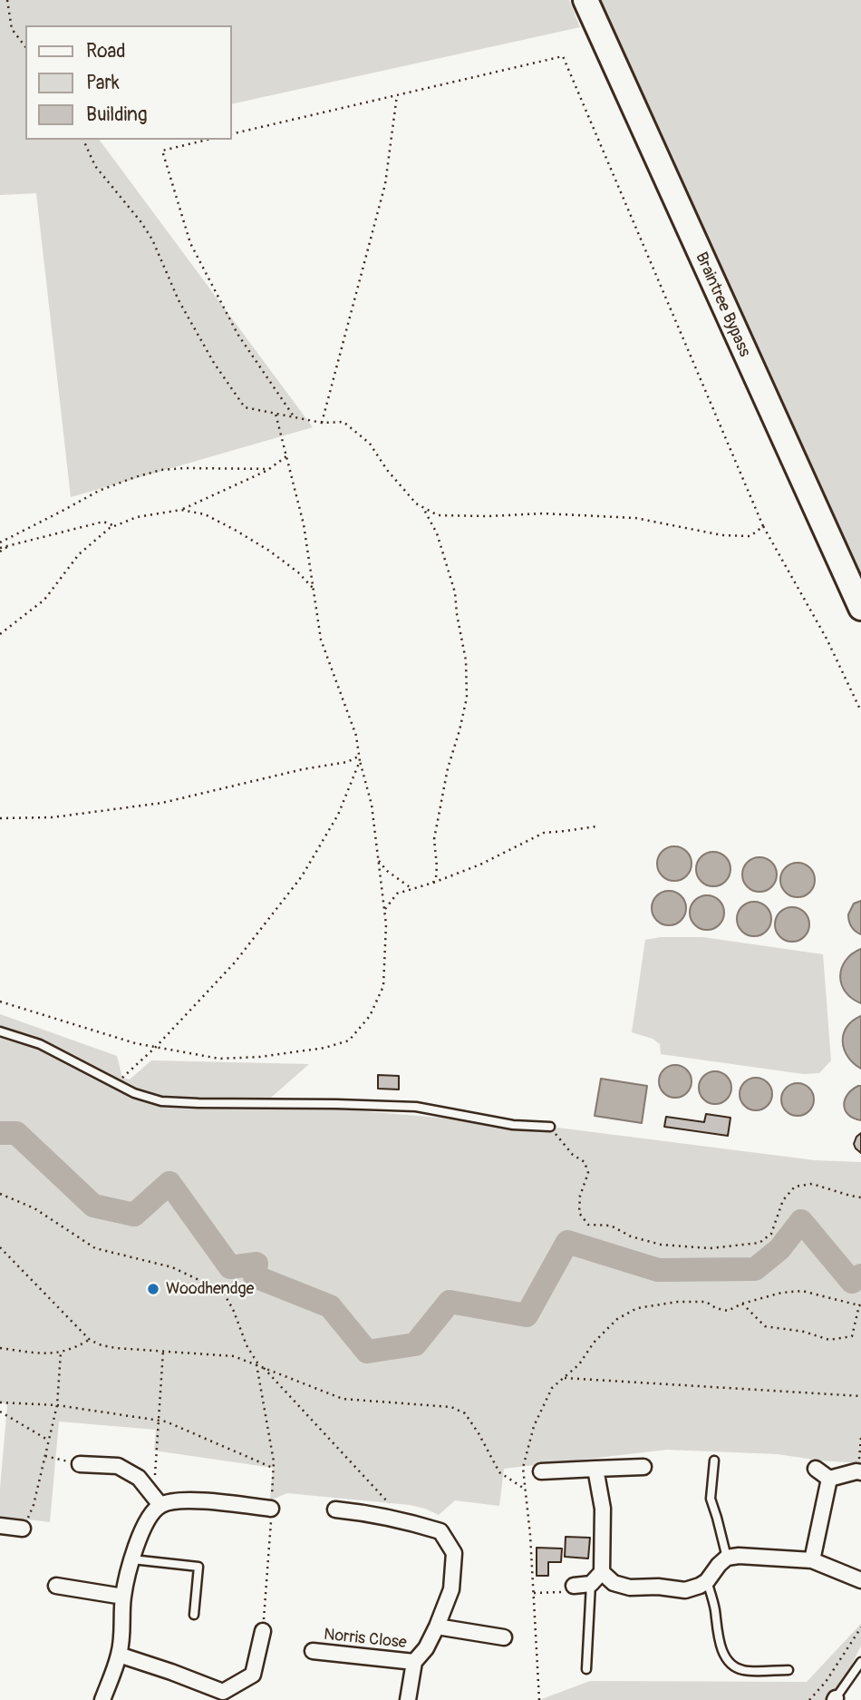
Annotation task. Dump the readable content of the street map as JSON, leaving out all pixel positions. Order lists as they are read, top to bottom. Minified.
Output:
{"streets":{"highway":["Braintree Bypass"],"street":["Norris Close"]},"places":["Woodhendge"],"legend":["Road","Park","Building"]}
